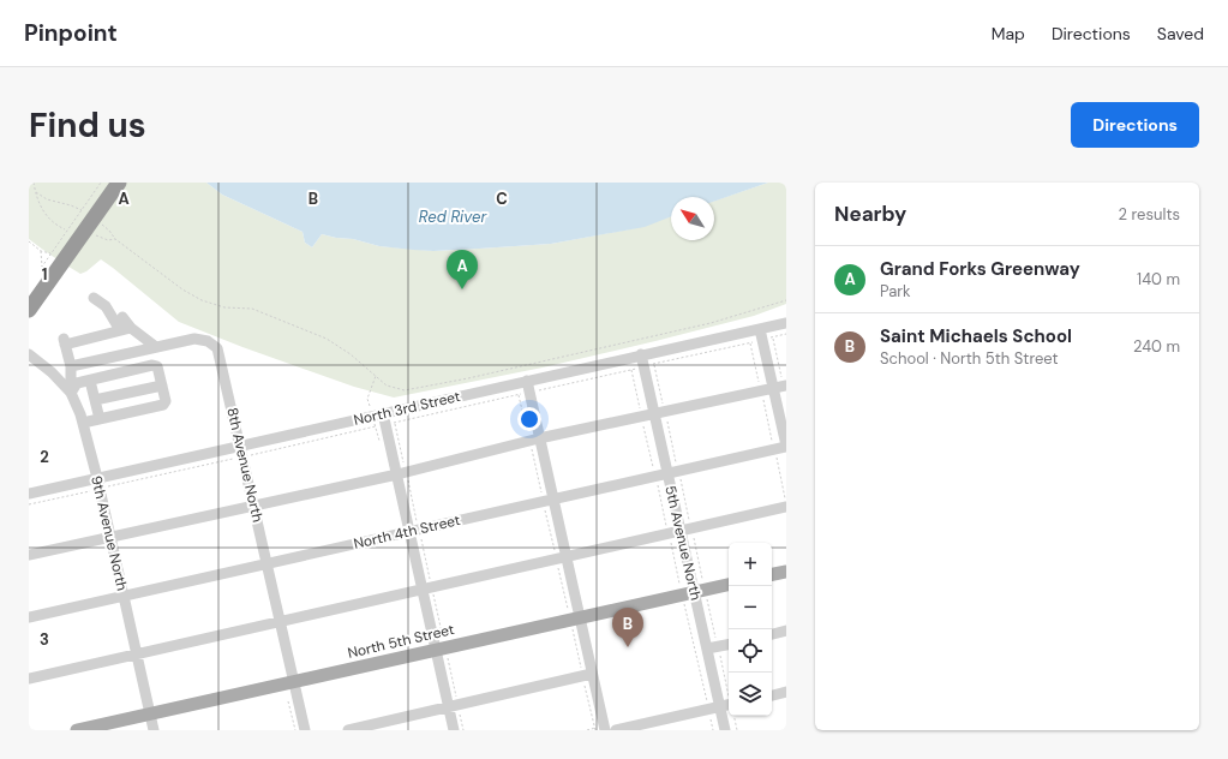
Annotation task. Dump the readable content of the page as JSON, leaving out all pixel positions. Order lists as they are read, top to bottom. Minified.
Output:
{"streets":{"main road":["North 5th Street"],"street":["North 3rd Street","8th Avenue North","North 4th Street","9th Avenue North","5th Avenue North"]},"crossings":[["North 3rd Street","8th Avenue North"],["North 3rd Street","9th Avenue North"],["North 3rd Street","5th Avenue North"],["8th Avenue North","North 4th Street"],["8th Avenue North","9th Avenue North"],["8th Avenue North","North 5th Street"],["North 4th Street","9th Avenue North"],["North 4th Street","5th Avenue North"],["9th Avenue North","North 5th Street"],["5th Avenue North","North 5th Street"]],"water":["Red River"],"north":"top left","page":{"header":"Pinpoint","nav":["Map","Directions","Saved"],"buttons":"Directions","title":"Find us","heading":["Nearby","2 results"],"list":[{"mark":"A","name":"Grand Forks Greenway","note":"Park","value":"140 m"},{"mark":"B","name":"Saint Michaels School","note":"School · North 5th Street","value":"240 m"}],"pins":["A","B"],"map_buttons":["+","−"]},"grid":{"columns":["A","B","C"],"rows":["1","2","3"]}}
